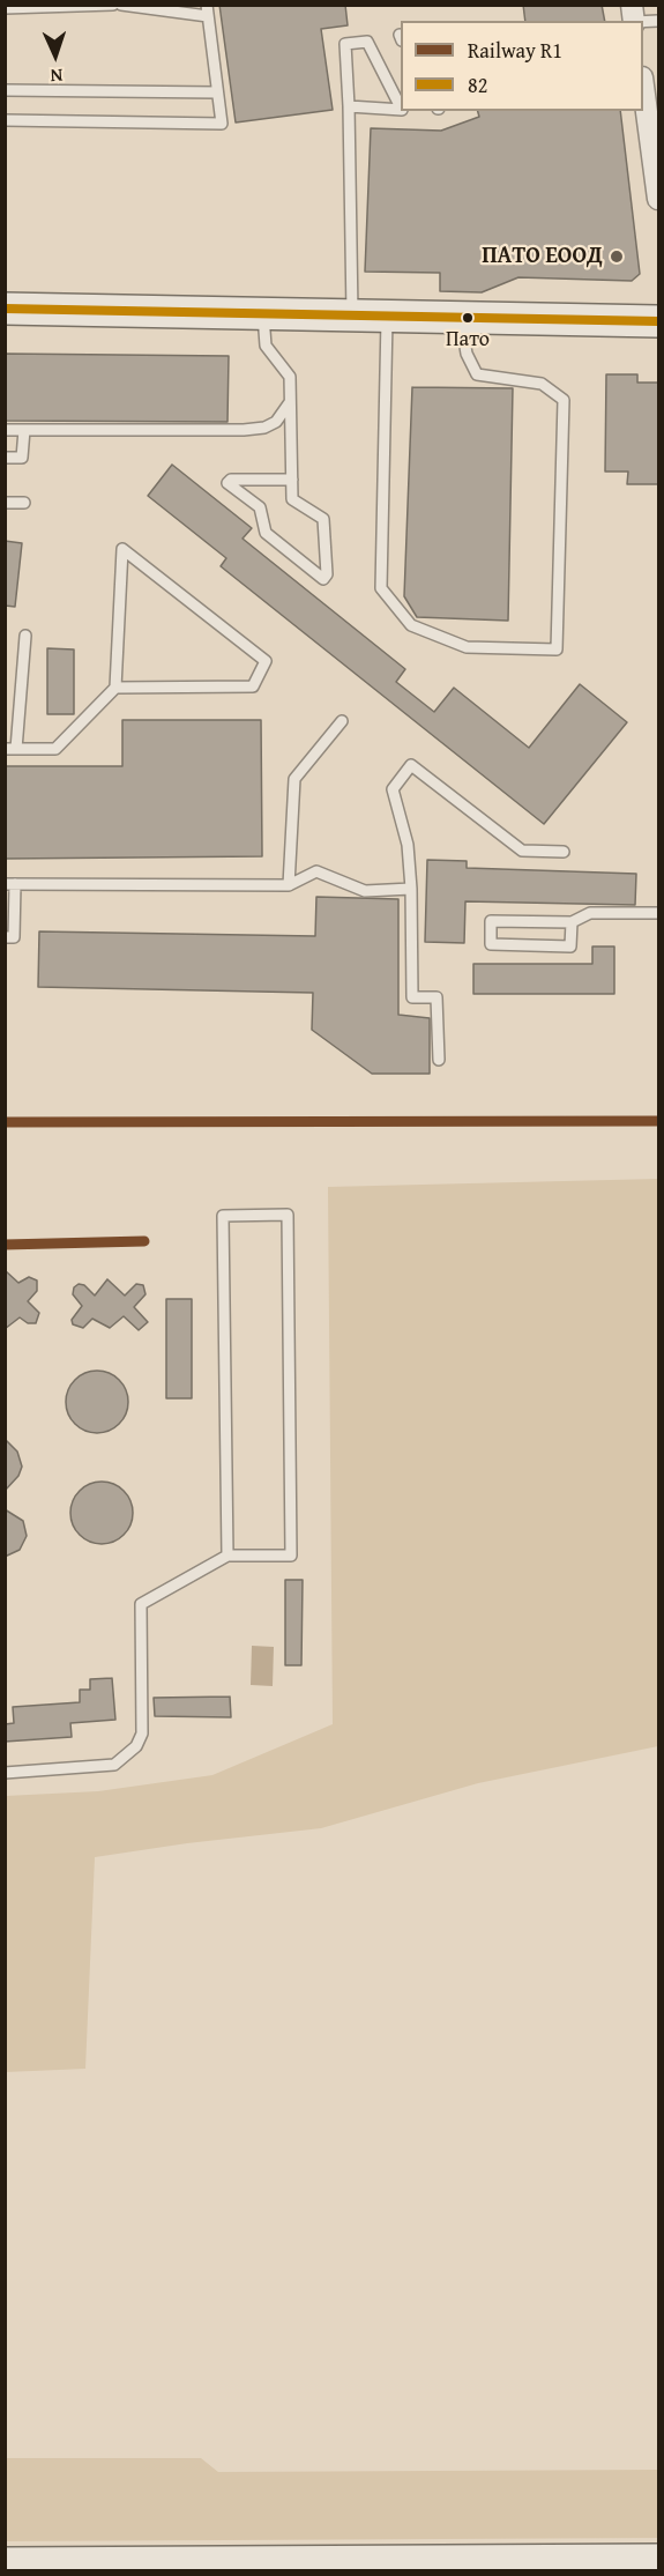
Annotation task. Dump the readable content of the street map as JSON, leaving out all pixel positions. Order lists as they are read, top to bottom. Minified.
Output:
{"places":["ПАТО ЕООД","Пато"],"lines":["transit line 82","rail line R1"],"legend":["Railway R1","82"],"north":"bottom"}
